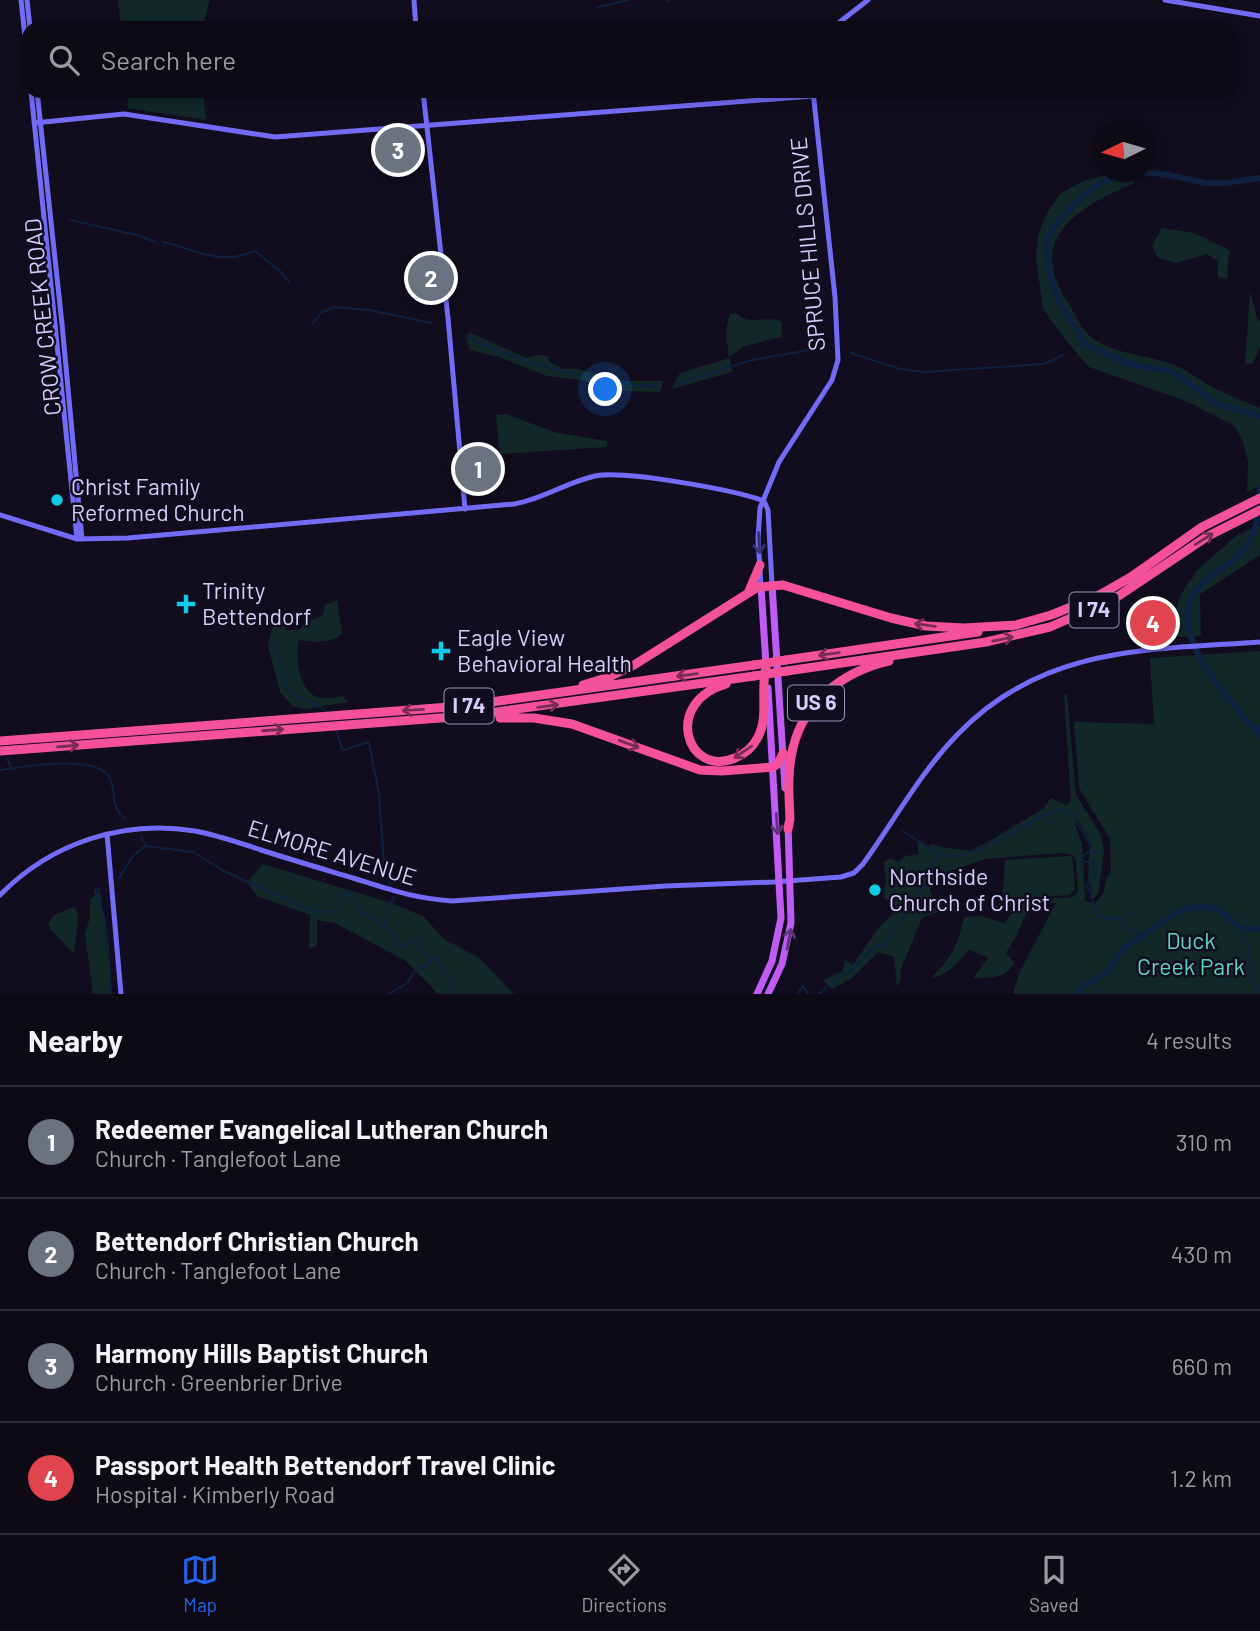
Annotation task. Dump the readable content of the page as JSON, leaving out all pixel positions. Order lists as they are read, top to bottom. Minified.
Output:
{"streets":{"highway":["I 74","US 6"],"main road":["SPRUCE HILLS DRIVE","CROW CREEK ROAD","ELMORE AVENUE"]},"crossings":[["SPRUCE HILLS DRIVE","I 74"],["SPRUCE HILLS DRIVE","US 6"],["SPRUCE HILLS DRIVE","ELMORE AVENUE"],["I 74","US 6"],["US 6","ELMORE AVENUE"]],"parks":["Duck Creek Park"],"places":{"other":["Christ Family Reformed Church","Northside Church of Christ"],"health":["Trinity Bettendorf","Eagle View Behavioral Health"]},"north":"left","page":{"search":"Search here","pins":["3","2","1","4"],"heading":["Nearby","4 results"],"list":[{"mark":"1","name":"Redeemer Evangelical Lutheran Church","note":"Church · Tanglefoot Lane","value":"310 m"},{"mark":"2","name":"Bettendorf Christian Church","note":"Church · Tanglefoot Lane","value":"430 m"},{"mark":"3","name":"Harmony Hills Baptist Church","note":"Church · Greenbrier Drive","value":"660 m"},{"mark":"4","name":"Passport Health Bettendorf Travel Clinic","note":"Hospital · Kimberly Road","value":"1.2 km"}],"nav":["Map","Directions","Saved"]}}
